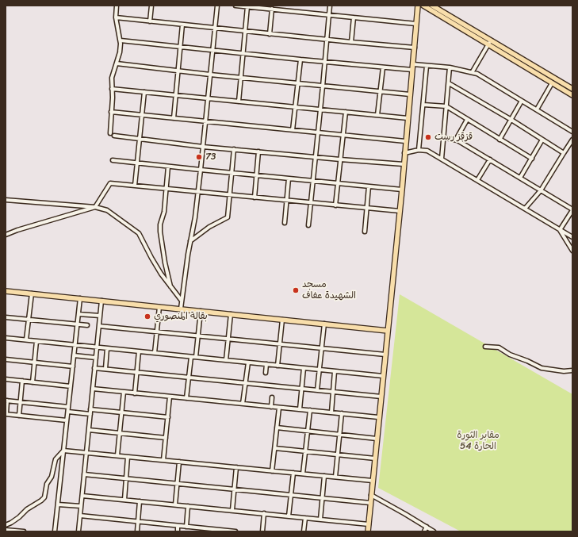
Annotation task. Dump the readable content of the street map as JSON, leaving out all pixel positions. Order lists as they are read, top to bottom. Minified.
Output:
{"parks":["مقابر الثورة الحارة 54"],"places":["قزقز رست","73","مسجد الشهيدة عفاف","بقالة المنصوري"]}
